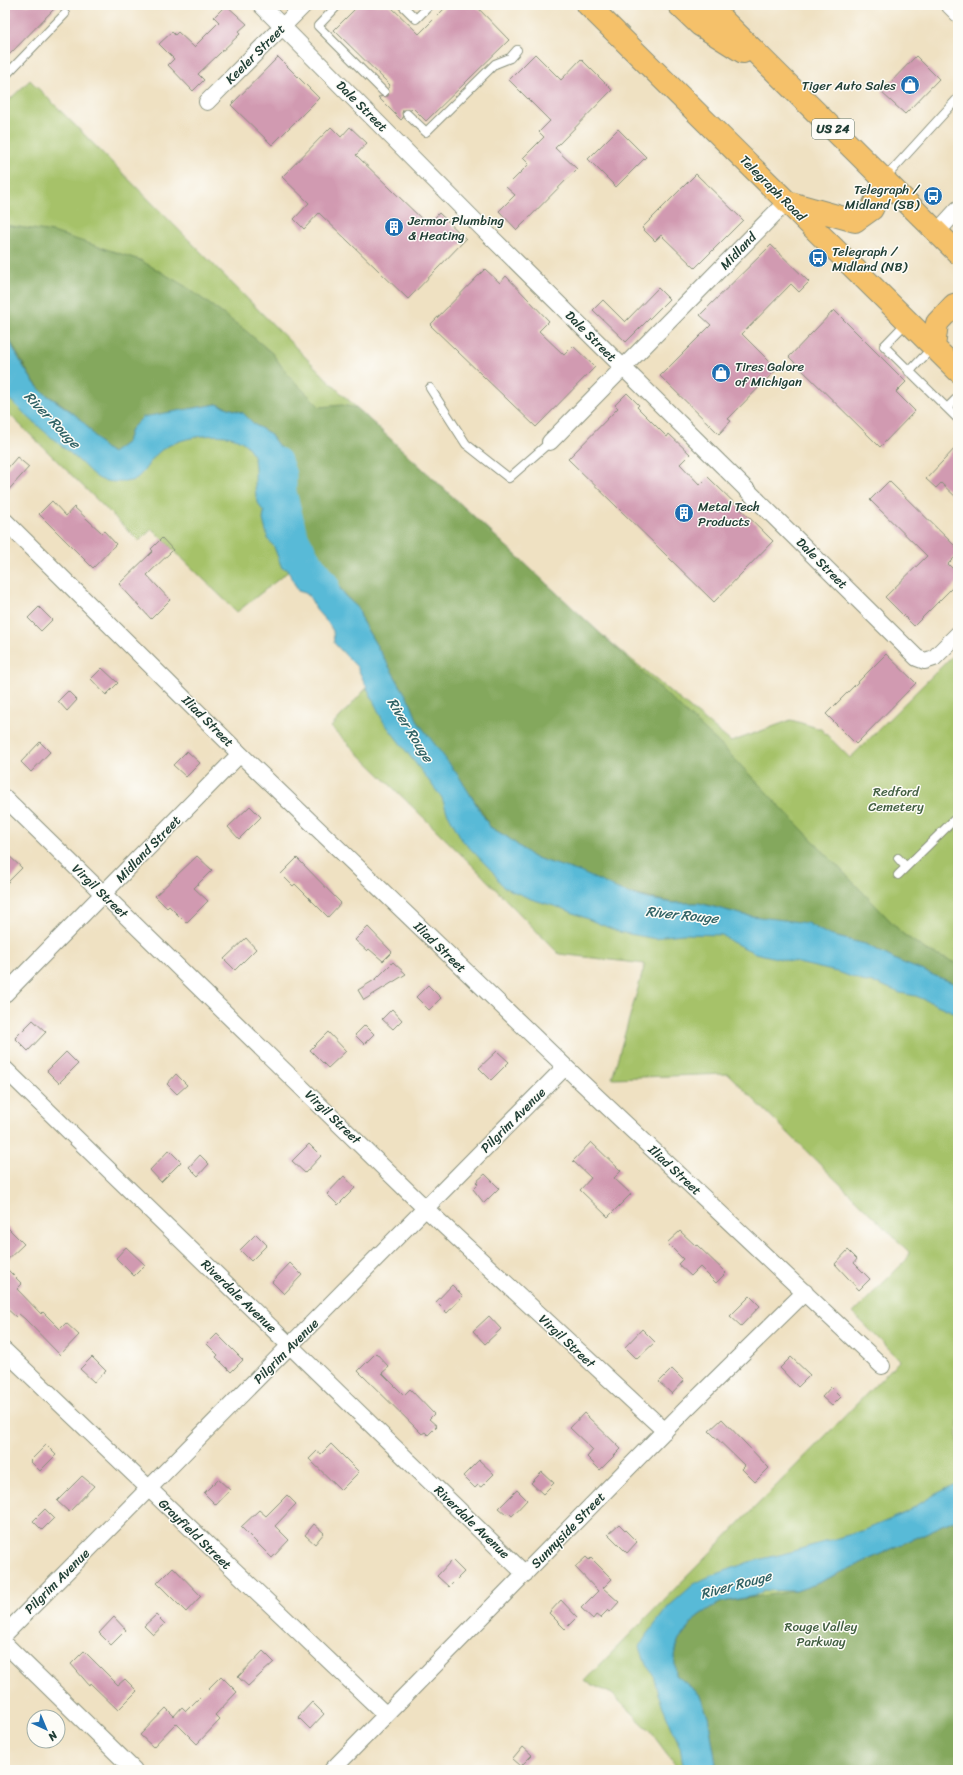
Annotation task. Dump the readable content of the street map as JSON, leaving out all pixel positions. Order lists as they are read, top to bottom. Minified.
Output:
{"streets":{"main road":["US 24","Telegraph Road"],"street":["Keeler Street","Dale Street","Midland","Iliad Street","Midland Street","Virgil Street","Pilgrim Avenue","Riverdale Avenue","Sunnyside Street","Grayfield Street"]},"crossings":[["Keeler Street","Dale Street"],["Dale Street","Midland"],["Telegraph Road","Midland"],["Iliad Street","Midland Street"],["Iliad Street","Pilgrim Avenue"],["Iliad Street","Sunnyside Street"],["Midland Street","Virgil Street"],["Virgil Street","Pilgrim Avenue"],["Virgil Street","Sunnyside Street"],["Pilgrim Avenue","Riverdale Avenue"],["Pilgrim Avenue","Grayfield Street"],["Riverdale Avenue","Sunnyside Street"],["Sunnyside Street","Grayfield Street"]],"water":["River Rouge"],"parks":["Redford Cemetery","Rouge Valley Parkway"],"places":{"shop":["Tiger Auto Sales","Tires Galore of Michigan"],"bus stop":["Telegraph / Midland (SB)","Telegraph / Midland (NB)"],"building":["Jermor Plumbing & Heating","Metal Tech Products"]},"north":"bottom right"}
